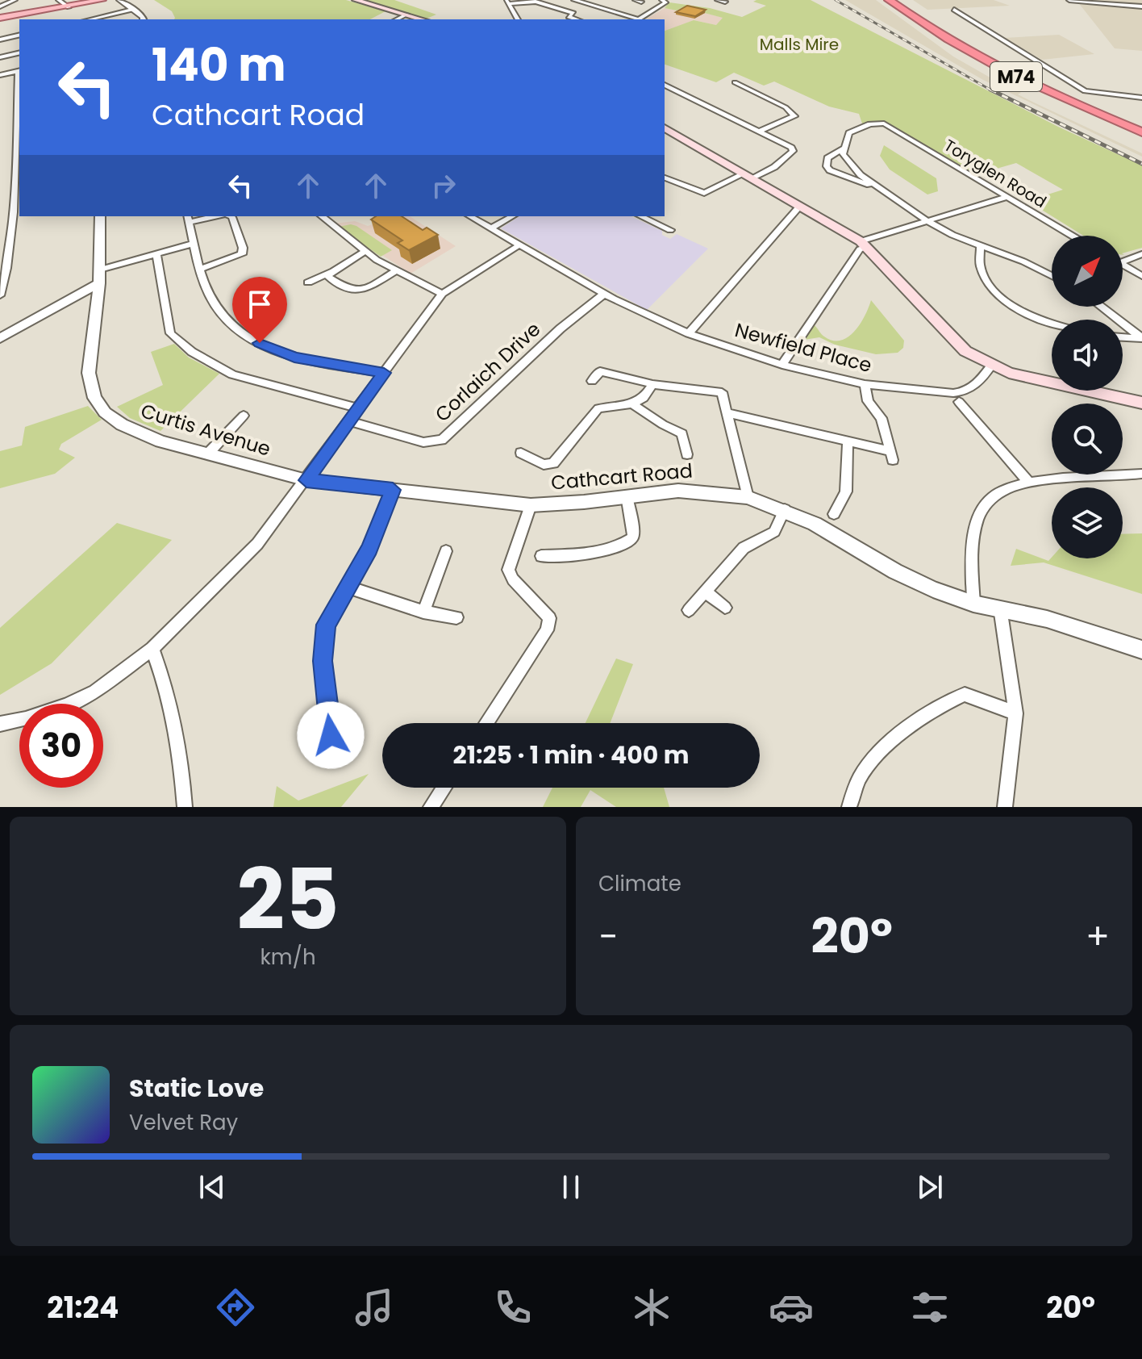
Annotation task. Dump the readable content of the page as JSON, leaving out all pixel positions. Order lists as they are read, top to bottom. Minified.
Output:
{"streets":{"highway":["M74"],"street":["Toryglen Road","Newfield Place","Corlaich Drive","Curtis Avenue","Cathcart Road"]},"crossings":[["Newfield Place","Corlaich Drive"],["Curtis Avenue","Cathcart Road"]],"parks":["Malls Mire"],"north":"top right","page":{"turn":["140 m","Cathcart Road"],"limit":"30","trip":"21:25 · 1 min · 400 m","tile":[["25","km/h"],"Climate"],"heat":["−","20°","+"],"song":["Static Love","Velvet Ray"],"tabs":["21:24","20°"]}}
